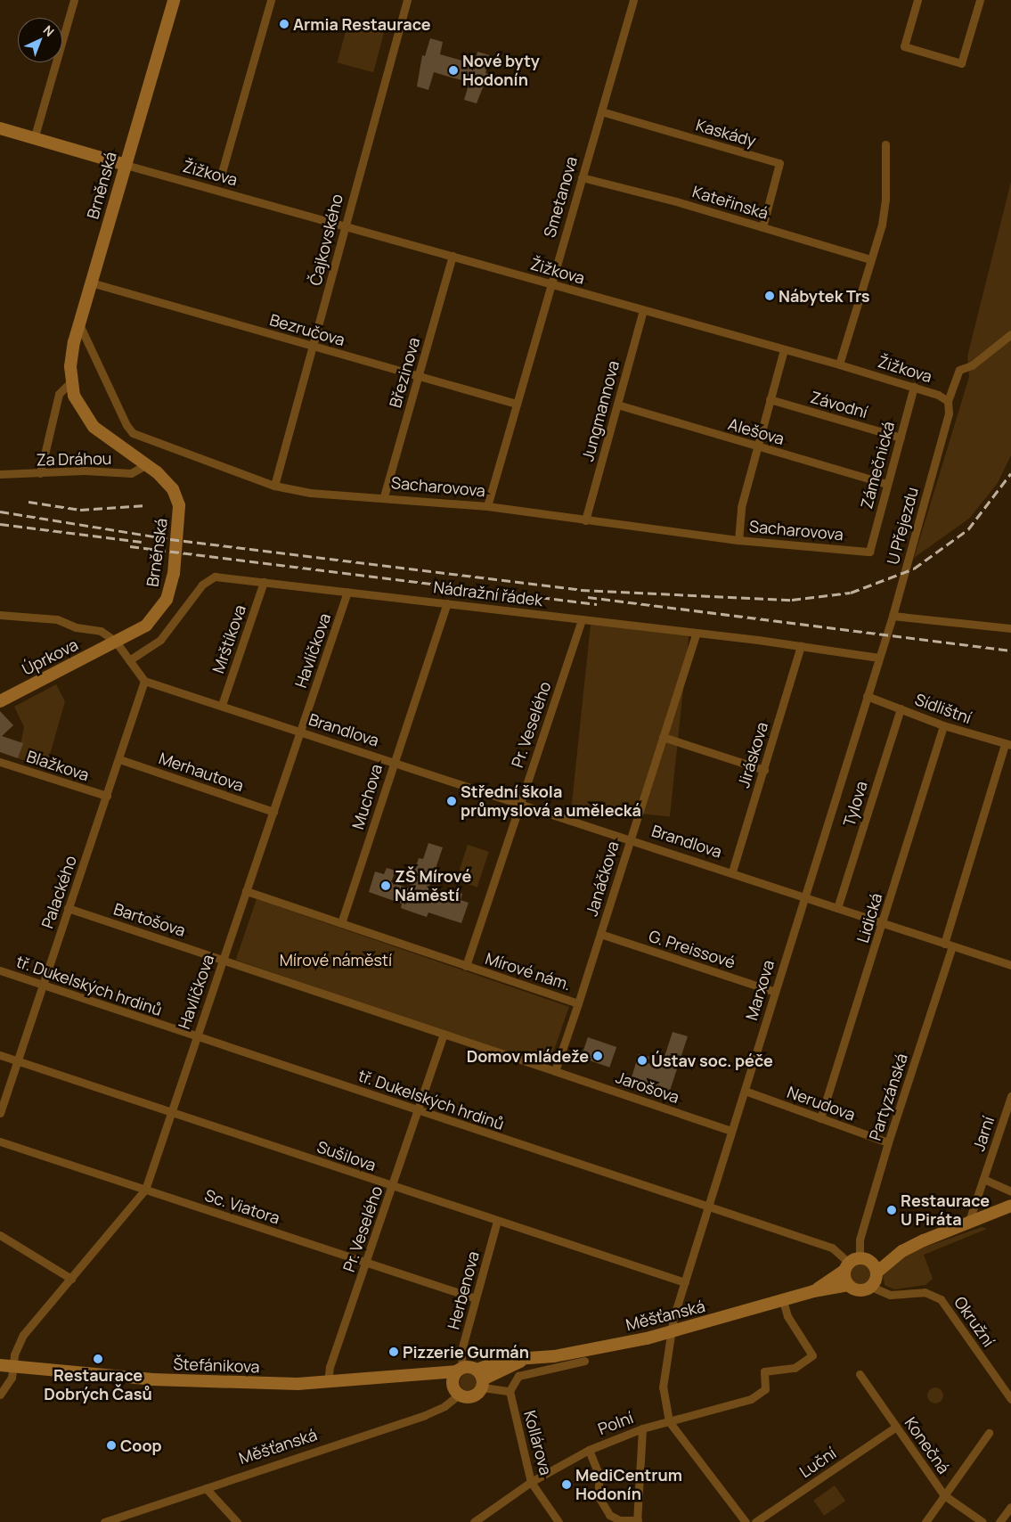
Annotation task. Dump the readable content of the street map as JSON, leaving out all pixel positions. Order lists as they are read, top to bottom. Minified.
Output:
{"streets":{"main road":["Brněnská","Úprkova","Měšťanská","Štefánikova"],"street":["Kaskády","Žižkova","Smetanova","Kateřinská","Čajkovského","Bezručova","Březinova","Závodní","Jungmannova","Alešova","Za Dráhou","Zámečnická","Sacharovova","U Přejezdu","Nádražní řádek","Mrštíkova","Havlíčkova","Sídlištní","Pr. Veselého","Brandlova","Jiráskova","Blažkova","Merhautova","Muchova","Tylova","Janáčkova","Palackého","Lidická","Bartošova","G. Preissové","Mírové nám.","tř. Dukelských hrdinů","Marxova","Jarošova","Partyzánská","Nerudova","Jarní","Sušilova","Sc. Viatora","Herbenova","Okružní","Polní","Kollárova","Konečná","Luční"]},"crossings":[["Kaskády","Smetanova"],["Kaskády","Kateřinská"],["Žižkova","Brněnská"],["Žižkova","Smetanova"],["Žižkova","Čajkovského"],["Žižkova","Březinova"],["Žižkova","Jungmannova"],["Žižkova","Zámečnická"],["Žižkova","U Přejezdu"],["Brněnská","Bezručova"],["Brněnská","Za Dráhou"],["Brněnská","Sacharovova"],["Brněnská","Úprkova"],["Smetanova","Kateřinská"],["Smetanova","Bezručova"],["Smetanova","Sacharovova"],["Čajkovského","Bezručova"],["Čajkovského","Sacharovova"],["Bezručova","Březinova"],["Březinova","Sacharovova"],["Závodní","Zámečnická"],["Jungmannova","Alešova"],["Jungmannova","Sacharovova"],["Alešova","Zámečnická"],["Zámečnická","Sacharovova"],["U Přejezdu","Nádražní řádek"],["U Přejezdu","Marxova"],["Nádražní řádek","Mrštíkova"],["Nádražní řádek","Havlíčkova"],["Nádražní řádek","Pr. Veselého"],["Nádražní řádek","Jiráskova"],["Nádražní řádek","Muchova"],["Nádražní řádek","Janáčkova"],["Nádražní řádek","Marxova"],["Mrštíkova","Brandlova"],["Havlíčkova","Brandlova"],["Havlíčkova","Merhautova"],["Havlíčkova","Bartošova"],["Havlíčkova","Mírové nám."],["Havlíčkova","tř. Dukelských hrdinů"],["Havlíčkova","Sušilova"],["Havlíčkova","Sc. Viatora"],["Havlíčkova","Štefánikova"],["Sídlištní","Tylova"],["Sídlištní","Lidická"],["Sídlištní","Marxova"],["Sídlištní","Partyzánská"],["Pr. Veselého","Brandlova"],["Pr. Veselého","Mírové nám."],["Pr. Veselého","tř. Dukelských hrdinů"],["Pr. Veselého","Sušilova"],["Pr. Veselého","Sc. Viatora"],["Pr. Veselého","Štefánikova"],["Brandlova","Jiráskova"],["Brandlova","Muchova"],["Brandlova","Tylova"],["Brandlova","Janáčkova"],["Brandlova","Palackého"],["Brandlova","Lidická"],["Brandlova","Marxova"],["Brandlova","Partyzánská"],["Blažkova","Palackého"],["Merhautova","Palackého"],["Muchova","Mírové nám."],["Janáčkova","G. Preissové"],["Janáčkova","Mírové nám."],["Palackého","Bartošova"],["Palackého","tř. Dukelských hrdinů"],["Palackého","Sušilova"],["Lidická","Nerudova"],["G. Preissové","Marxova"],["Mírové nám.","Jarošova"],["tř. Dukelských hrdinů","Marxova"],["tř. Dukelských hrdinů","Partyzánská"],["tř. Dukelských hrdinů","Měšťanská"],["Marxova","Jarošova"],["Marxova","Nerudova"],["Marxova","Sušilova"],["Marxova","Měšťanská"],["Marxova","Polní"],["Partyzánská","Nerudova"],["Partyzánská","Měšťanská"],["Jarní","Měšťanská"],["Sušilova","Herbenova"],["Sc. Viatora","Herbenova"],["Herbenova","Štefánikova"],["Měšťanská","Okružní"],["Měšťanská","Štefánikova"],["Měšťanská","Polní"],["Polní","Kollárova"],["Konečná","Luční"]],"parks":["Mírové náměstí"],"places":["Armia Restaurace","Nové byty Hodonín","Nábytek Trs","Střední škola průmyslová a umělecká","ZŠ Mírové Náměstí","Domov mládeže","Ústav soc. péče","Restaurace U Piráta","Pizzerie Gurmán","Restaurace Dobrých Časů","Coop","MediCentrum Hodonín"],"north":"top right"}
